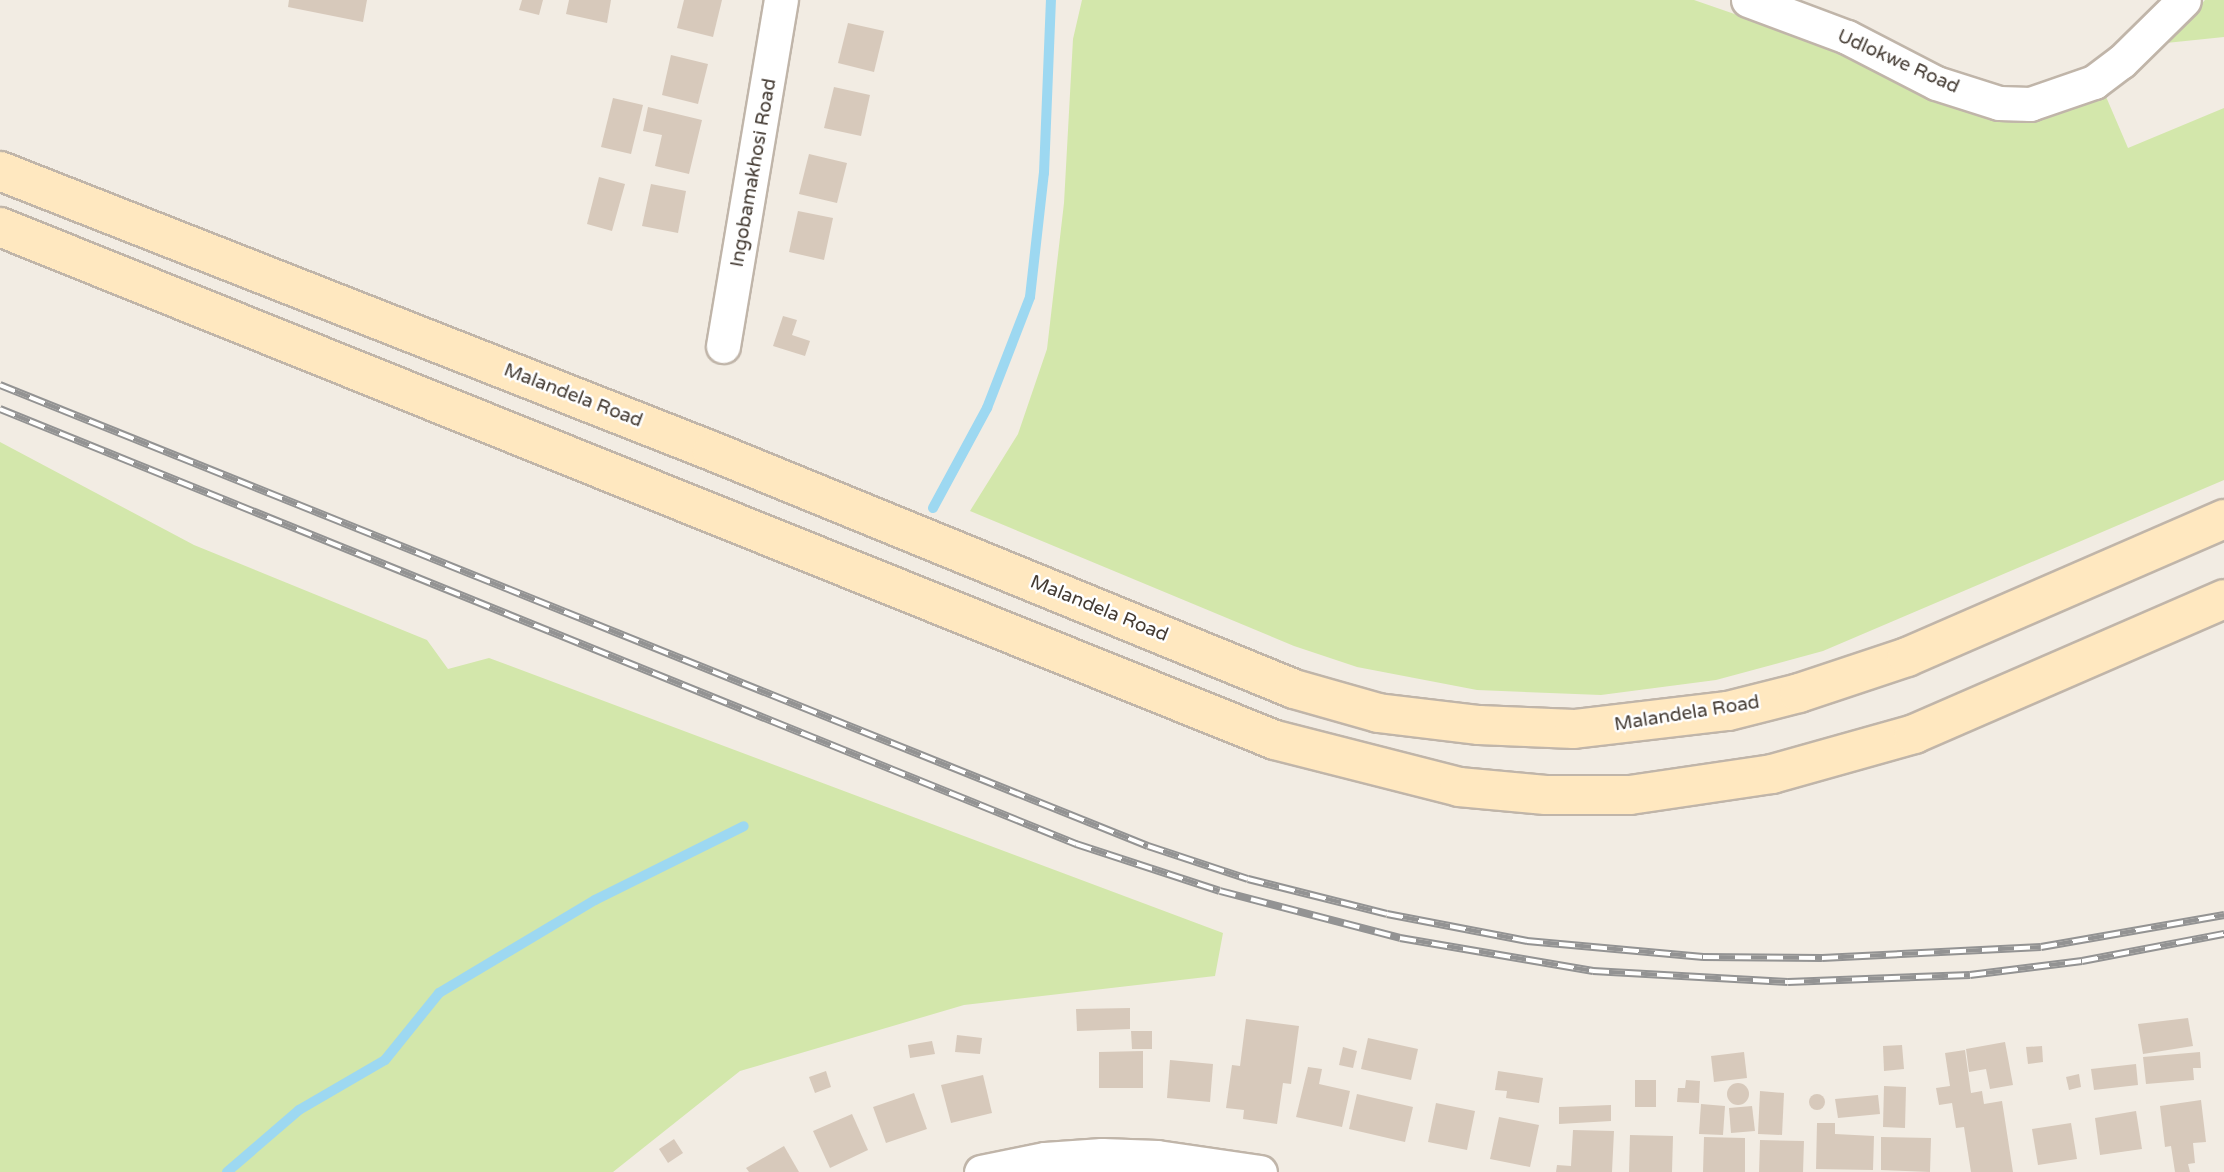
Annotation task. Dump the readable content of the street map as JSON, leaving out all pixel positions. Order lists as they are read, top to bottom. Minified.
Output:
{"streets":{"main road":["Malandela Road"],"street":["Udlokwe Road","Ingobamakhosi Road"]}}
